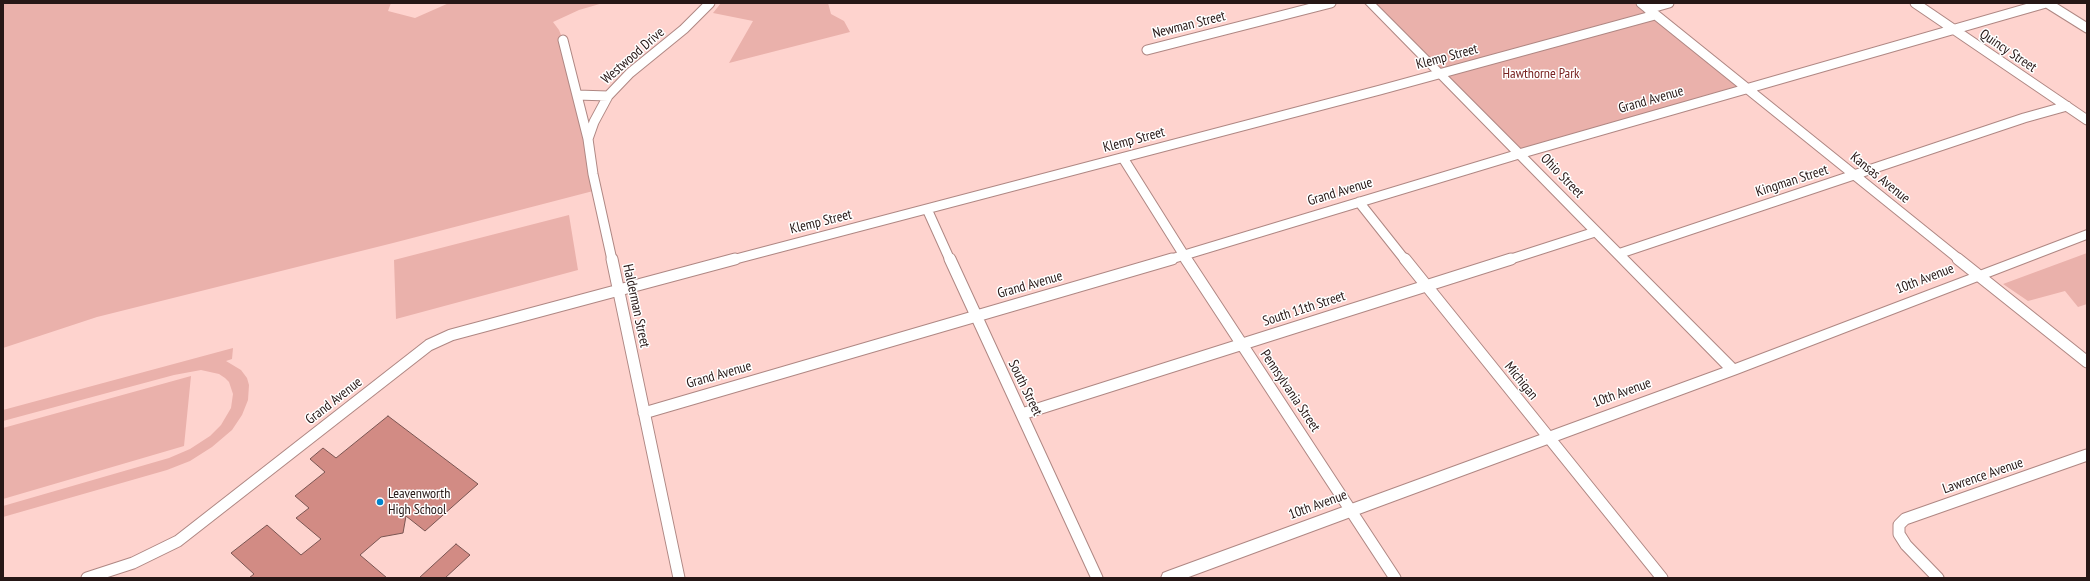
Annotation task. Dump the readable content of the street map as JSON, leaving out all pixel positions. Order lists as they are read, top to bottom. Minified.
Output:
{"streets":{"street":["Newman Street","Quincy Street","Westwood Drive","Klemp Street","Grand Avenue","Ohio Street","Kansas Avenue","Kingman Street","10th Avenue","Halderman Street","South 11th Street","Michigan","South Street","Pennsylvania Street","Lawrence Avenue"]},"crossings":[["Quincy Street","Grand Avenue"],["Quincy Street","Kingman Street"],["Westwood Drive","Halderman Street"],["Klemp Street","Grand Avenue"],["Klemp Street","Ohio Street"],["Klemp Street","Kansas Avenue"],["Klemp Street","Halderman Street"],["Klemp Street","South Street"],["Klemp Street","Pennsylvania Street"],["Grand Avenue","Ohio Street"],["Grand Avenue","Kansas Avenue"],["Grand Avenue","Halderman Street"],["Grand Avenue","Michigan"],["Grand Avenue","South Street"],["Grand Avenue","Pennsylvania Street"],["Ohio Street","Kingman Street"],["Ohio Street","10th Avenue"],["Ohio Street","South 11th Street"],["Kansas Avenue","Kingman Street"],["Kansas Avenue","10th Avenue"],["10th Avenue","Michigan"],["10th Avenue","Pennsylvania Street"],["South 11th Street","Michigan"],["South 11th Street","South Street"],["South 11th Street","Pennsylvania Street"]],"parks":["Hawthorne Park"],"places":["Leavenworth High School"]}
